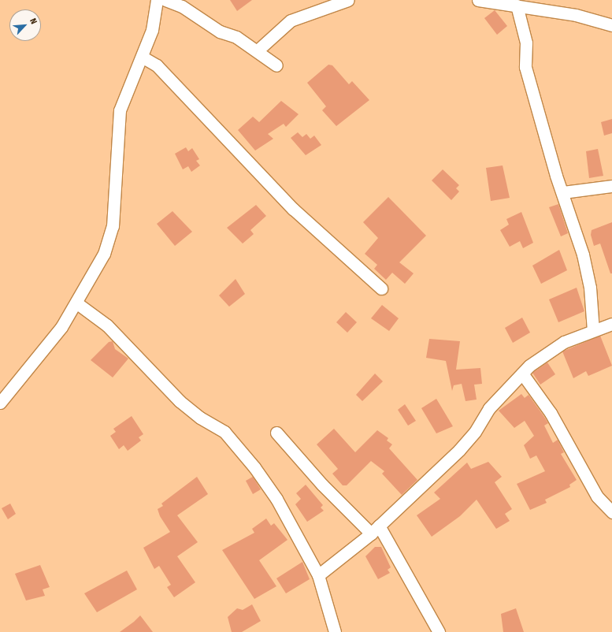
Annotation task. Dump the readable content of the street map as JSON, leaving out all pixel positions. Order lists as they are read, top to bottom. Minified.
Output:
{"north":"top right"}
